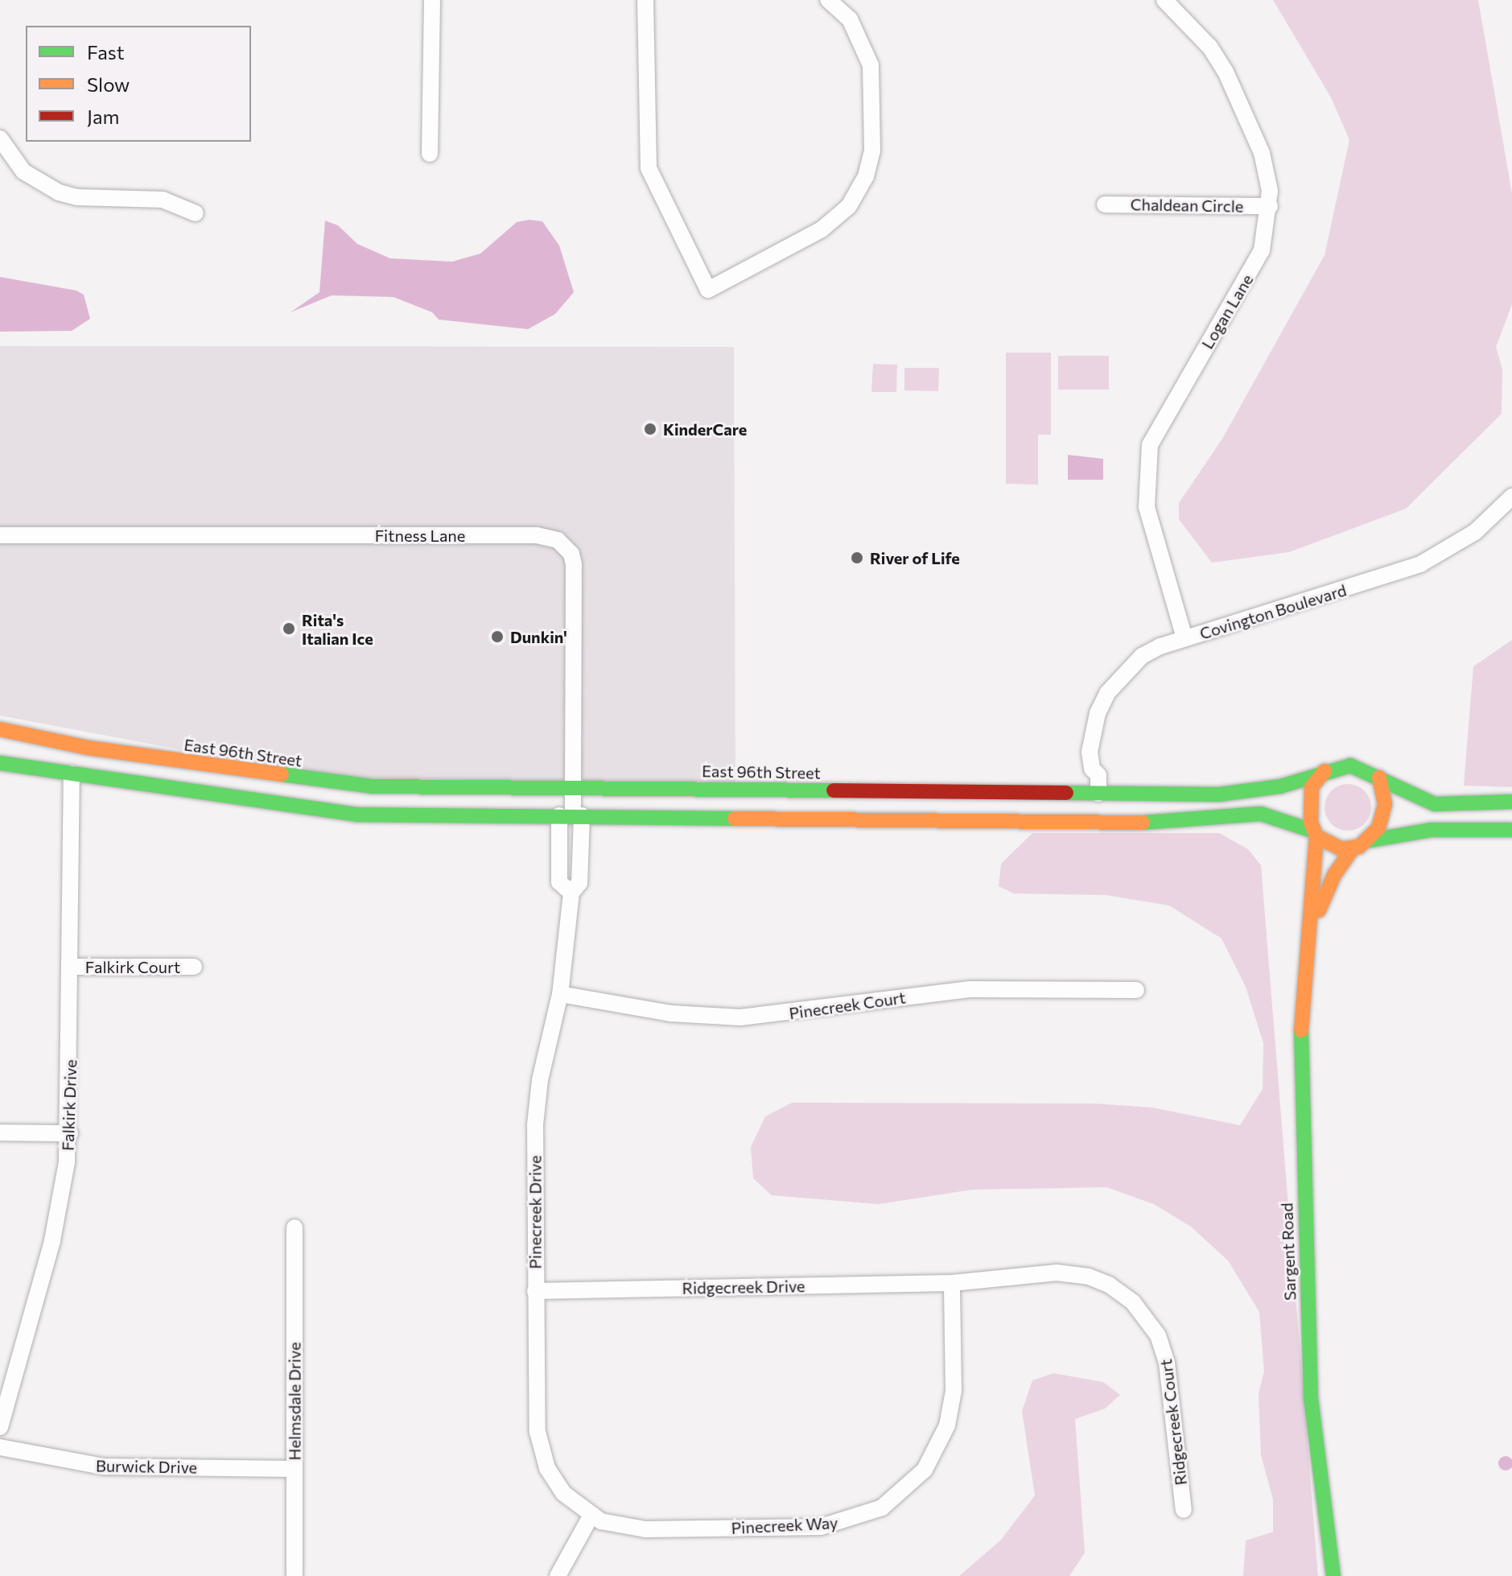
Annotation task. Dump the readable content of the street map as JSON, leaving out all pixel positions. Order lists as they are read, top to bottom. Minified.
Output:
{"streets":{"main road":["East 96th Street","Sargent Road"],"street":["Chaldean Circle","Logan Lane","Fitness Lane","Covington Boulevard","Falkirk Court","Pinecreek Court","Falkirk Drive","Pinecreek Drive","Ridgecreek Drive","Helmsdale Drive","Ridgecreek Court","Burwick Drive","Pinecreek Way"]},"crossings":[["Chaldean Circle","Logan Lane"],["Logan Lane","Covington Boulevard"],["Fitness Lane","East 96th Street"],["Fitness Lane","Pinecreek Drive"],["Covington Boulevard","East 96th Street"],["East 96th Street","Sargent Road"],["Falkirk Court","Falkirk Drive"],["Pinecreek Court","Pinecreek Drive"],["Pinecreek Drive","Ridgecreek Drive"],["Pinecreek Drive","Pinecreek Way"],["Ridgecreek Drive","Ridgecreek Court"],["Ridgecreek Drive","Pinecreek Way"],["Helmsdale Drive","Burwick Drive"],["Ridgecreek Court","Pinecreek Way"]],"places":["KinderCare","River of Life","Rita's Italian Ice","Dunkin'"],"legend":["Fast","Slow","Jam"]}
